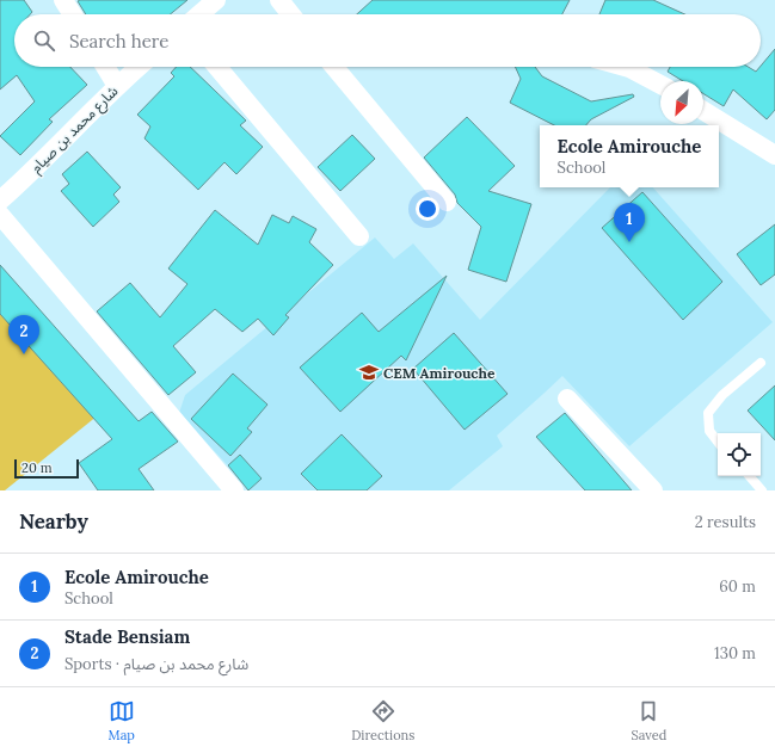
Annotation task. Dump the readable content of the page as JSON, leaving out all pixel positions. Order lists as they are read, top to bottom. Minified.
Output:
{"streets":{"street":["شارع محمد بن صيام"]},"places":{"school or university":["CEM Amirouche"]},"scale_bar":"20 m","north":"bottom left","page":{"search":"Search here","popup":["Ecole Amirouche","School"],"pins":["1","2"],"scale":"20 m","heading":["Nearby","2 results"],"list":[{"mark":"1","name":"Ecole Amirouche","note":"School","value":"60 m"},{"mark":"2","name":"Stade Bensiam","note":"Sports · شارع محمد بن صيام","value":"130 m"}],"nav":["Map","Directions","Saved"]}}
